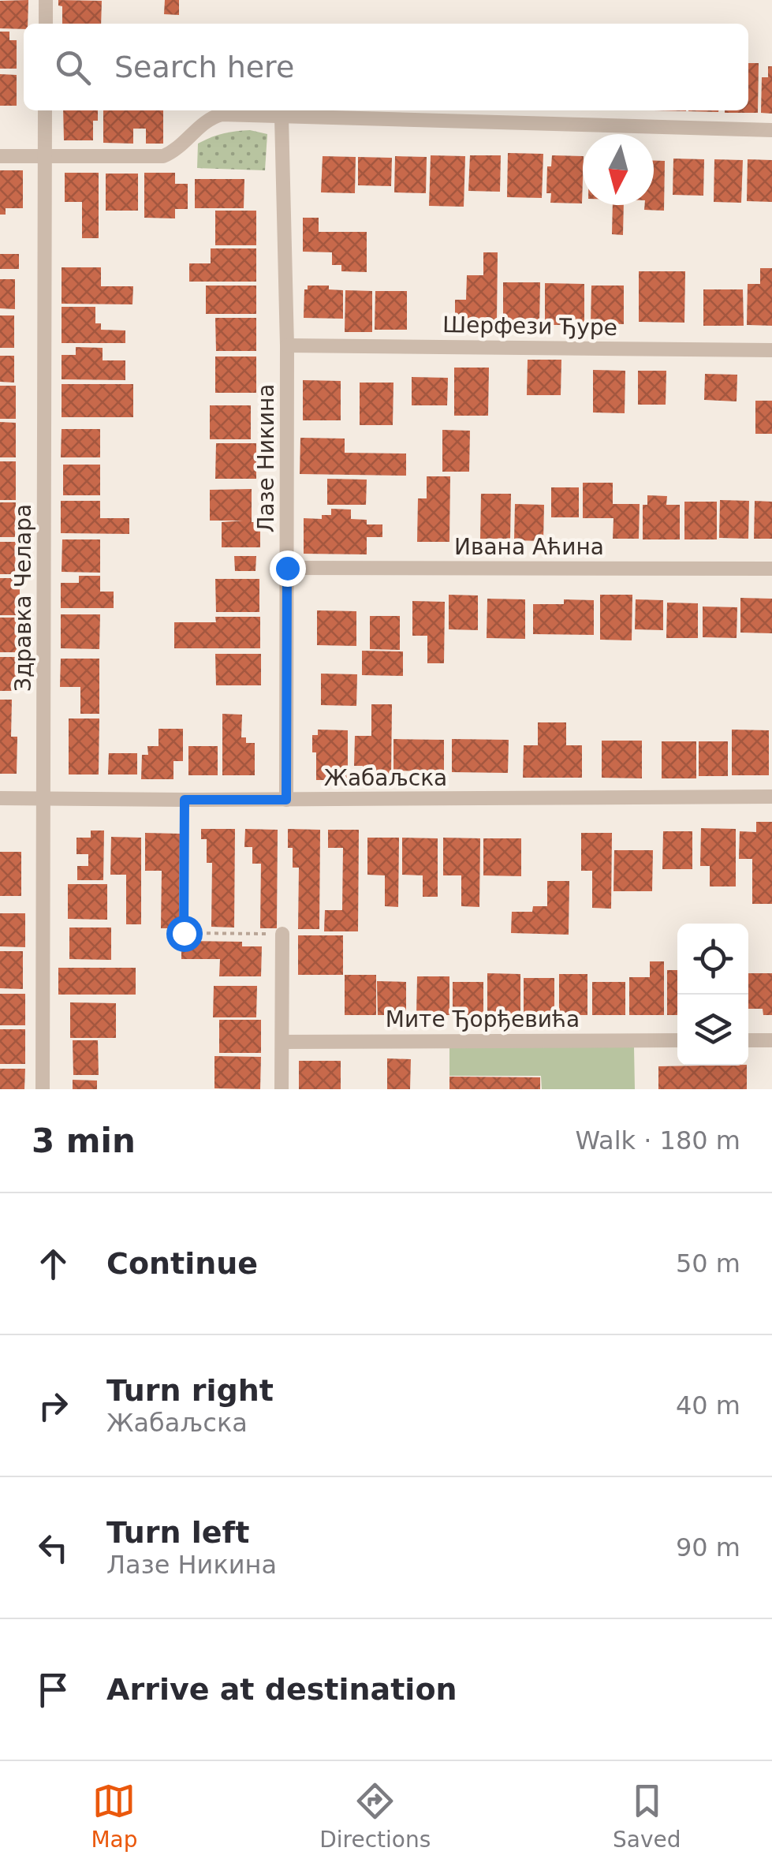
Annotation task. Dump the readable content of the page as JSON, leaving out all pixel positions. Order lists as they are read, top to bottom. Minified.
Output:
{"streets":{"street":["Шерфези Ђуре","Лазе Никина","Ивана Аћина","Здравка Челара","Жабаљска","Мите Ђорђевића"]},"crossings":[["Шерфези Ђуре","Лазе Никина"],["Лазе Никина","Ивана Аћина"],["Лазе Никина","Жабаљска"],["Здравка Челара","Жабаљска"]],"north":"bottom","page":{"search":"Search here","heading":["3 min","Walk · 180 m"],"list":[["Continue","50 m"],["Turn right","Жабаљска","40 m"],["Turn left","Лазе Никина","90 m"],"Arrive at destination"],"nav":["Map","Directions","Saved"]}}
